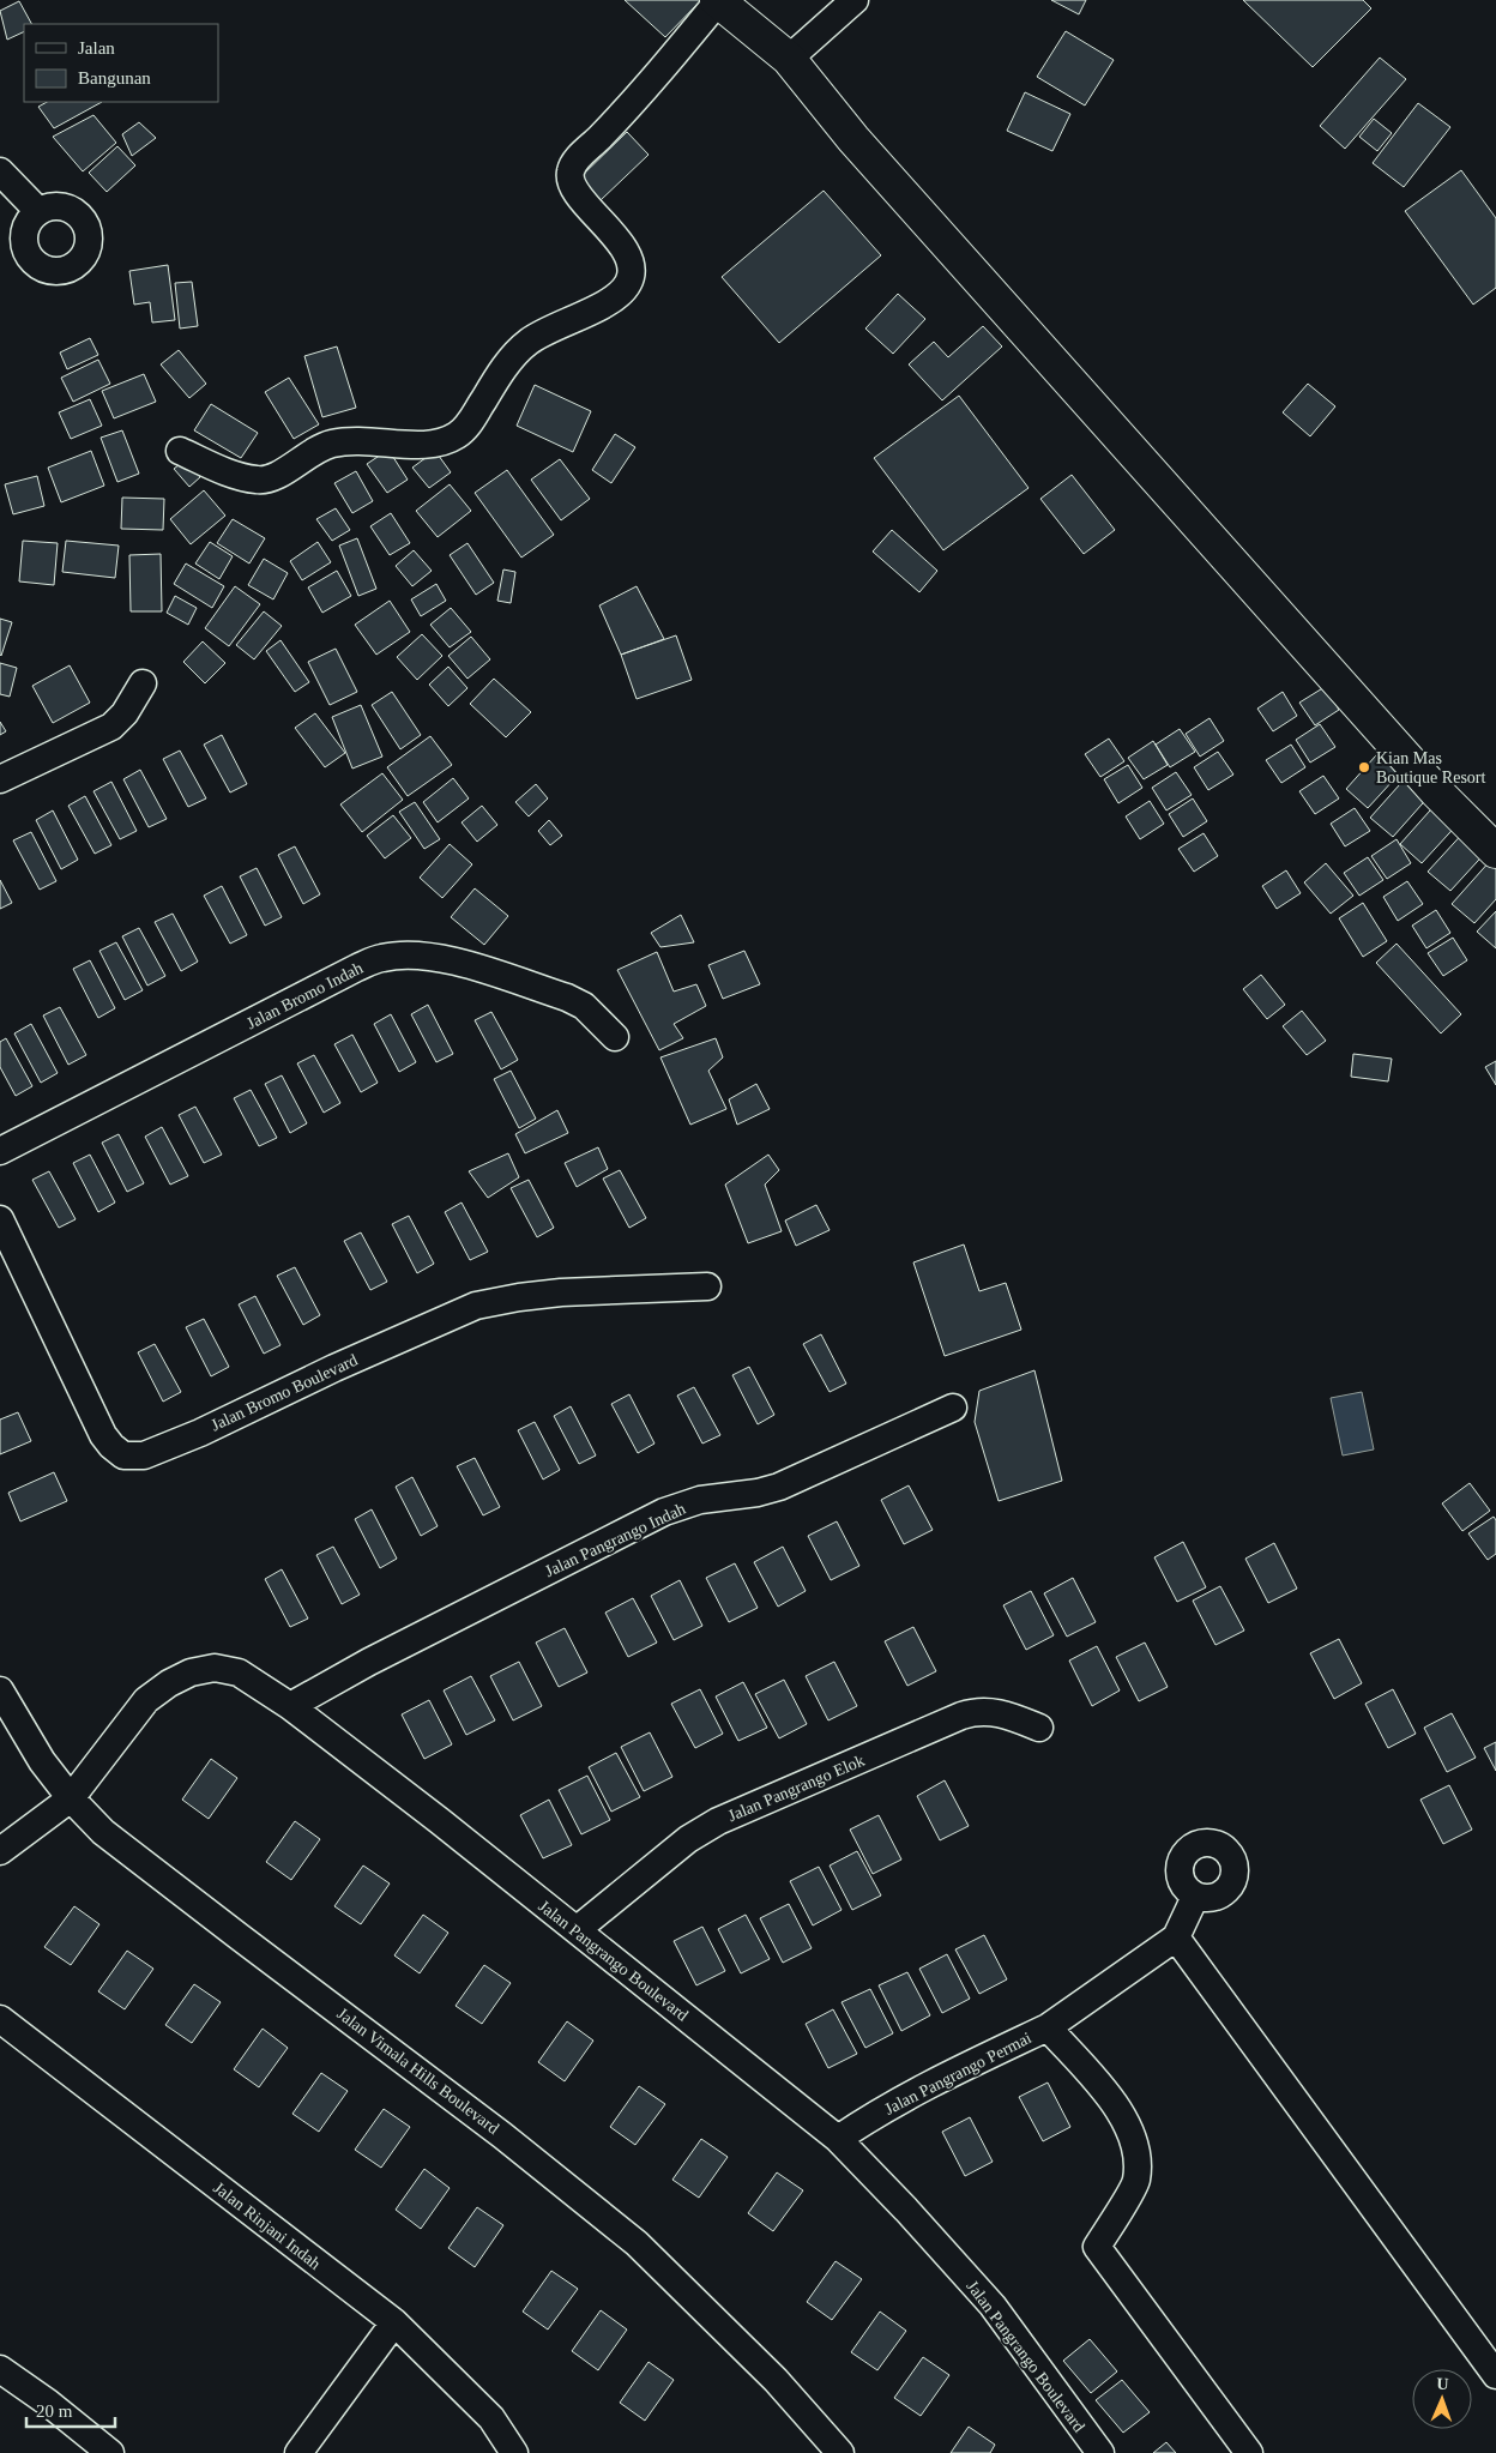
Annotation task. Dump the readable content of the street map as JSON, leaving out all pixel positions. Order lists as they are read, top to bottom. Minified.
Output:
{"streets":{"street":["Jalan Bromo Indah","Jalan Bromo Boulevard","Jalan Pangrango Indah","Jalan Pangrango Elok","Jalan Pangrango Boulevard","Jalan Vimala Hills Boulevard","Jalan Pangrango Permai","Jalan Rinjani Indah"]},"crossings":[["Jalan Pangrango Indah","Jalan Pangrango Boulevard"],["Jalan Pangrango Elok","Jalan Pangrango Boulevard"],["Jalan Pangrango Boulevard","Jalan Vimala Hills Boulevard"],["Jalan Pangrango Boulevard","Jalan Pangrango Permai"]],"places":["Kian Mas Boutique Resort"],"legend":["Jalan","Bangunan"],"scale_bar":"20 m","north":"top"}
